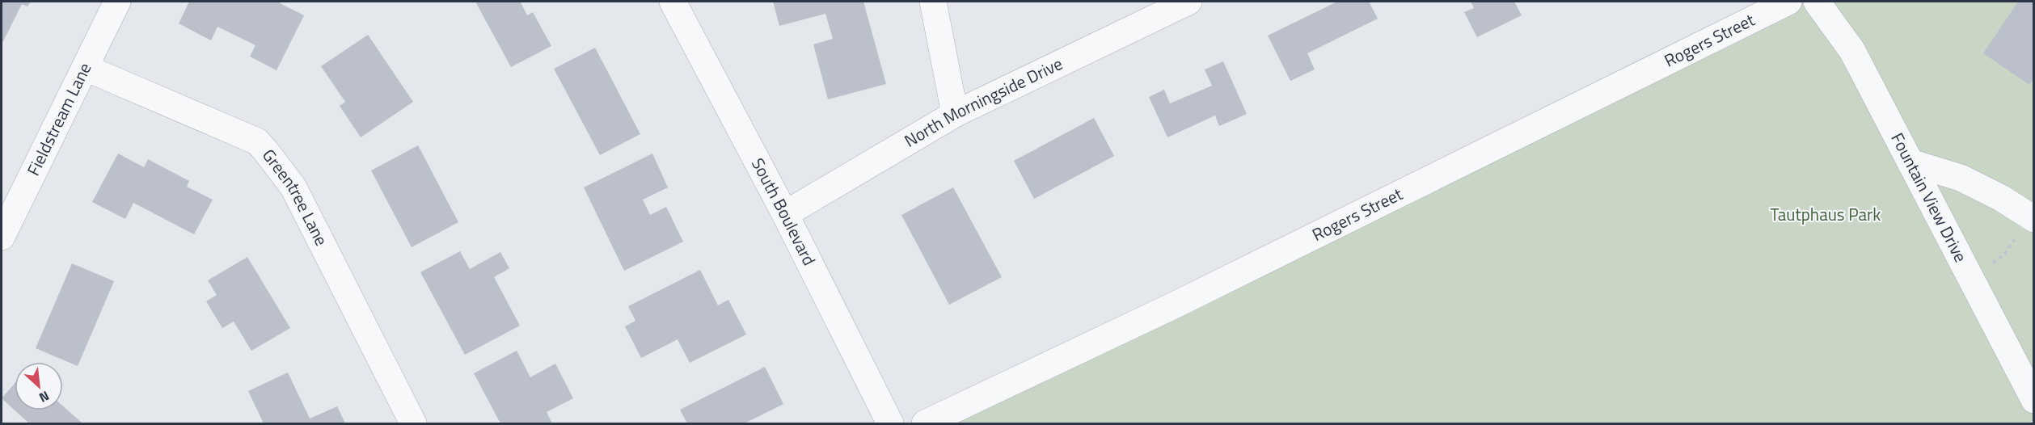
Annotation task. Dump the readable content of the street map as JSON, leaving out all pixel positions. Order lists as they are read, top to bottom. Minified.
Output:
{"streets":{"street":["Rogers Street","North Morningside Drive","Fieldstream Lane","Fountain View Drive","Greentree Lane","South Boulevard"]},"crossings":[["North Morningside Drive","South Boulevard"],["Fieldstream Lane","Greentree Lane"]],"parks":["Tautphaus Park"],"north":"bottom right"}
